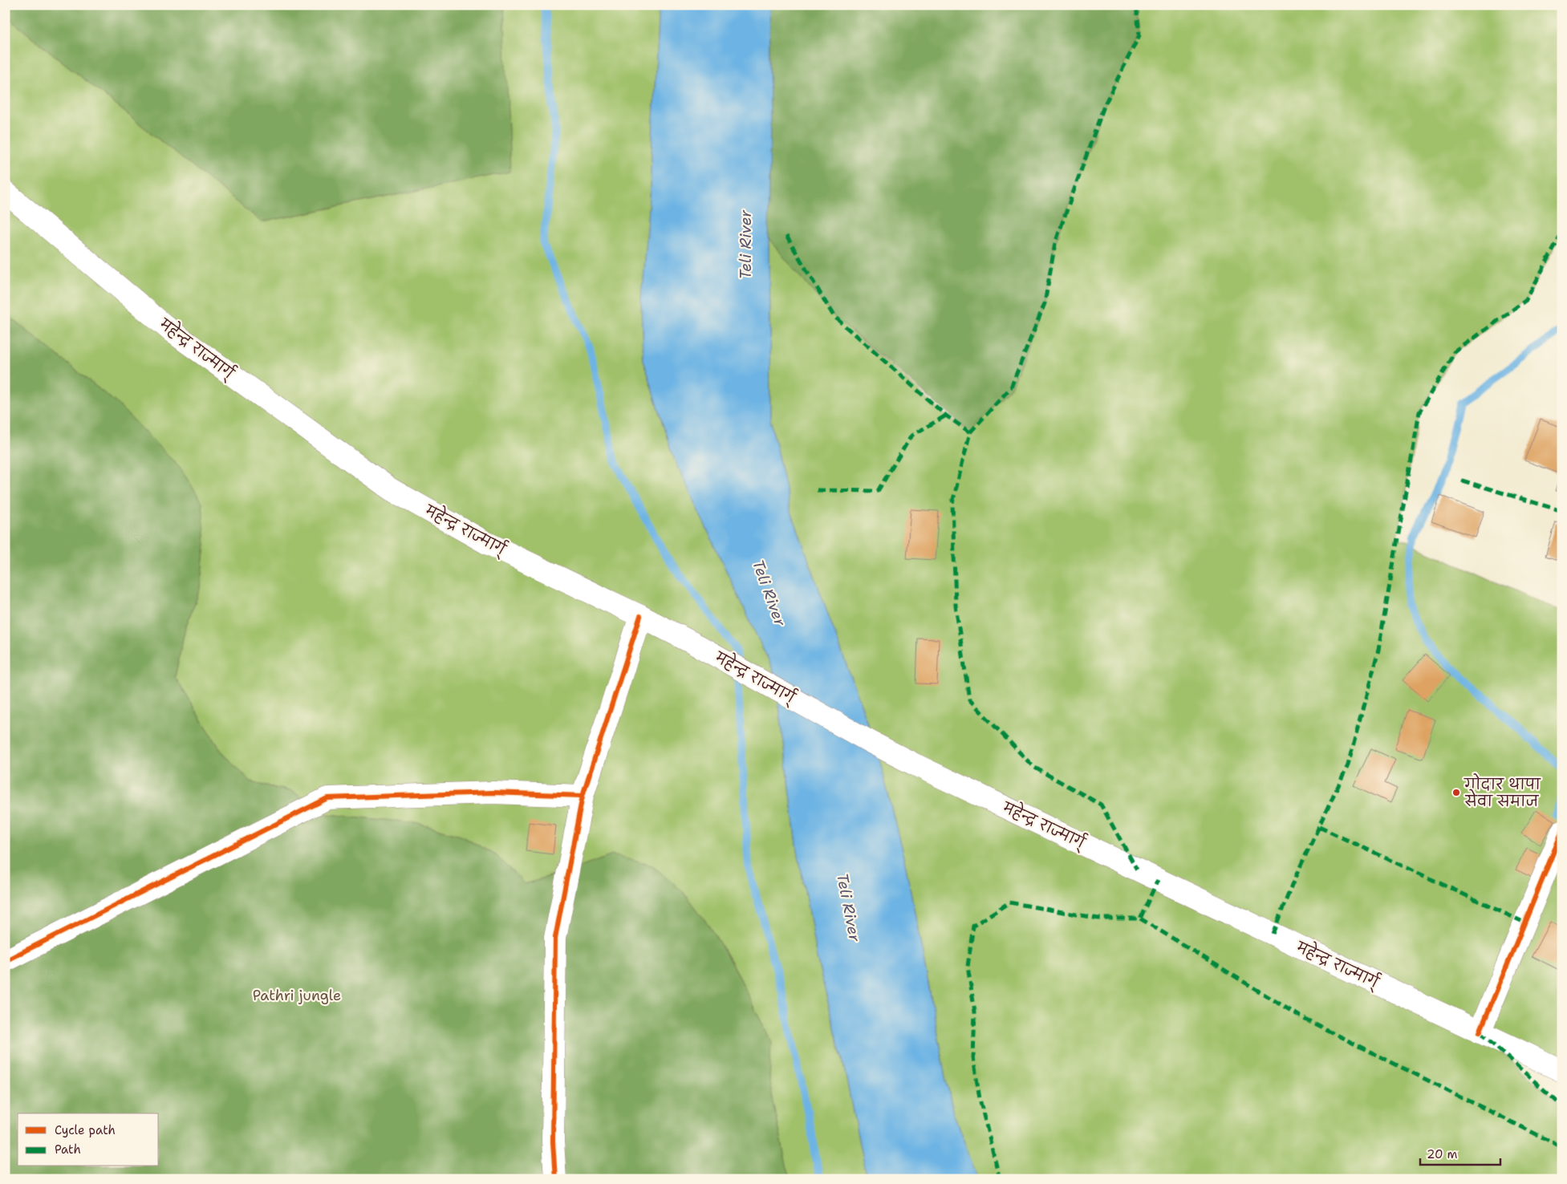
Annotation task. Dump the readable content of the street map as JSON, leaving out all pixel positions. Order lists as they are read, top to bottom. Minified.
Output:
{"streets":{"main road":["महेन्द्र राज्मार्ग्"]},"water":["Teli River"],"parks":["Pathri jungle"],"places":["गोदार थापा सेवा समाज"],"legend":["Cycle path","Path"],"scale_bar":"20 m"}
